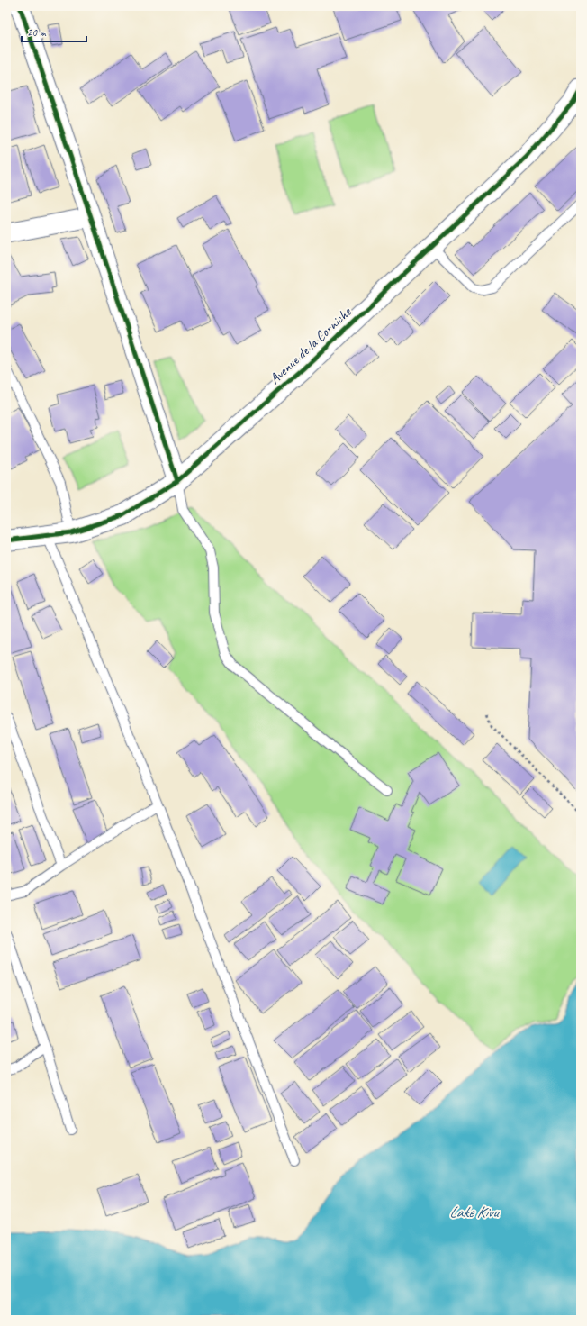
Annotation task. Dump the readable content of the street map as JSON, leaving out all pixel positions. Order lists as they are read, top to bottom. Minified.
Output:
{"streets":{"street":["Avenue de la Corniche"]},"water":["Lake Kivu"],"scale_bar":"20 m"}
